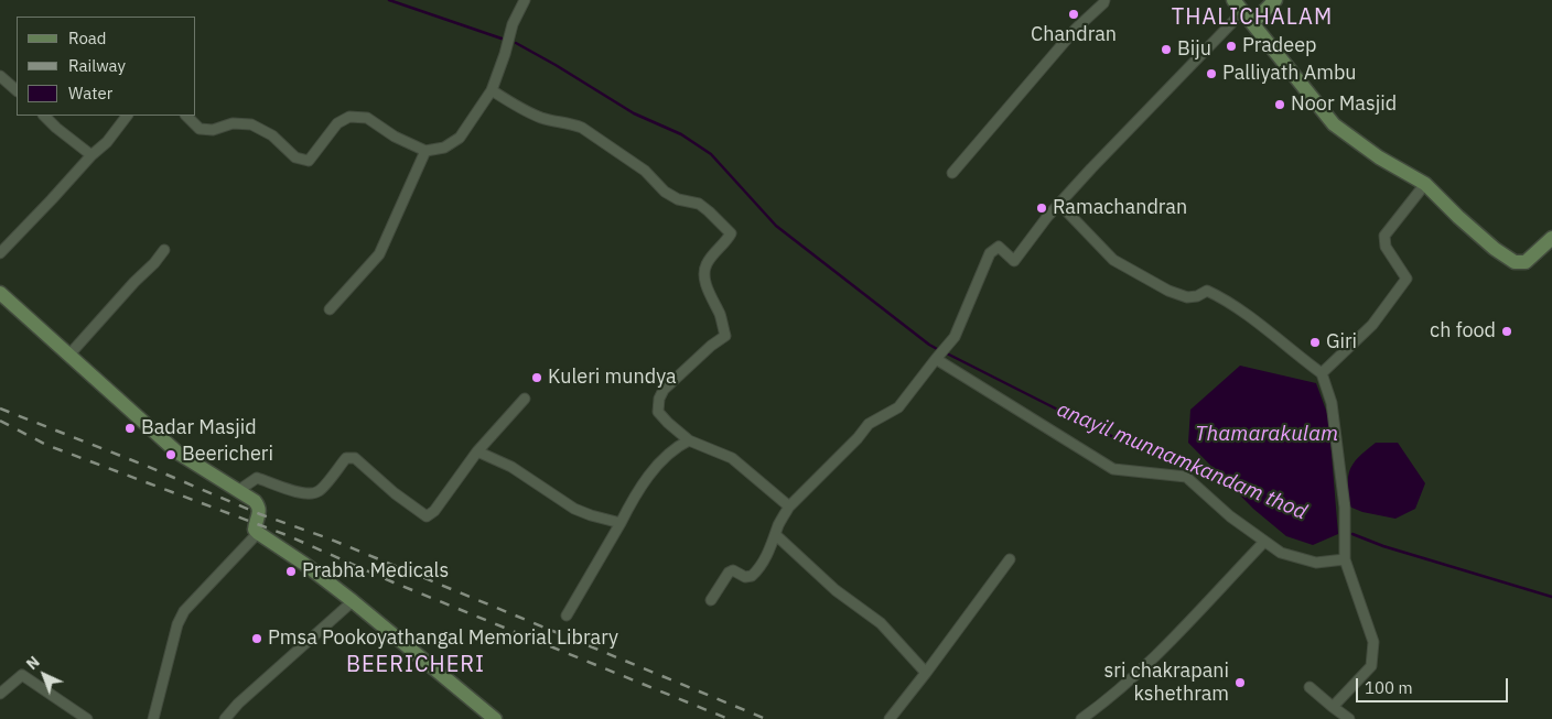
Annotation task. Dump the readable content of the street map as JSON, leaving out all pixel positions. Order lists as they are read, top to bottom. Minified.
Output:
{"districts":["THALICHALAM","BEERICHERI"],"water":["Thamarakulam","anayil munnamkandam thod"],"places":["Chandran","Pradeep","Biju","Palliyath Ambu","Noor Masjid","Ramachandran","ch food","Giri","Kuleri mundya","Badar Masjid","Beericheri","Prabha Medicals","Pmsa Pookoyathangal Memorial Library","sri chakrapani kshethram"],"legend":["Road","Railway","Water"],"scale_bar":"100 m","north":"top left"}
